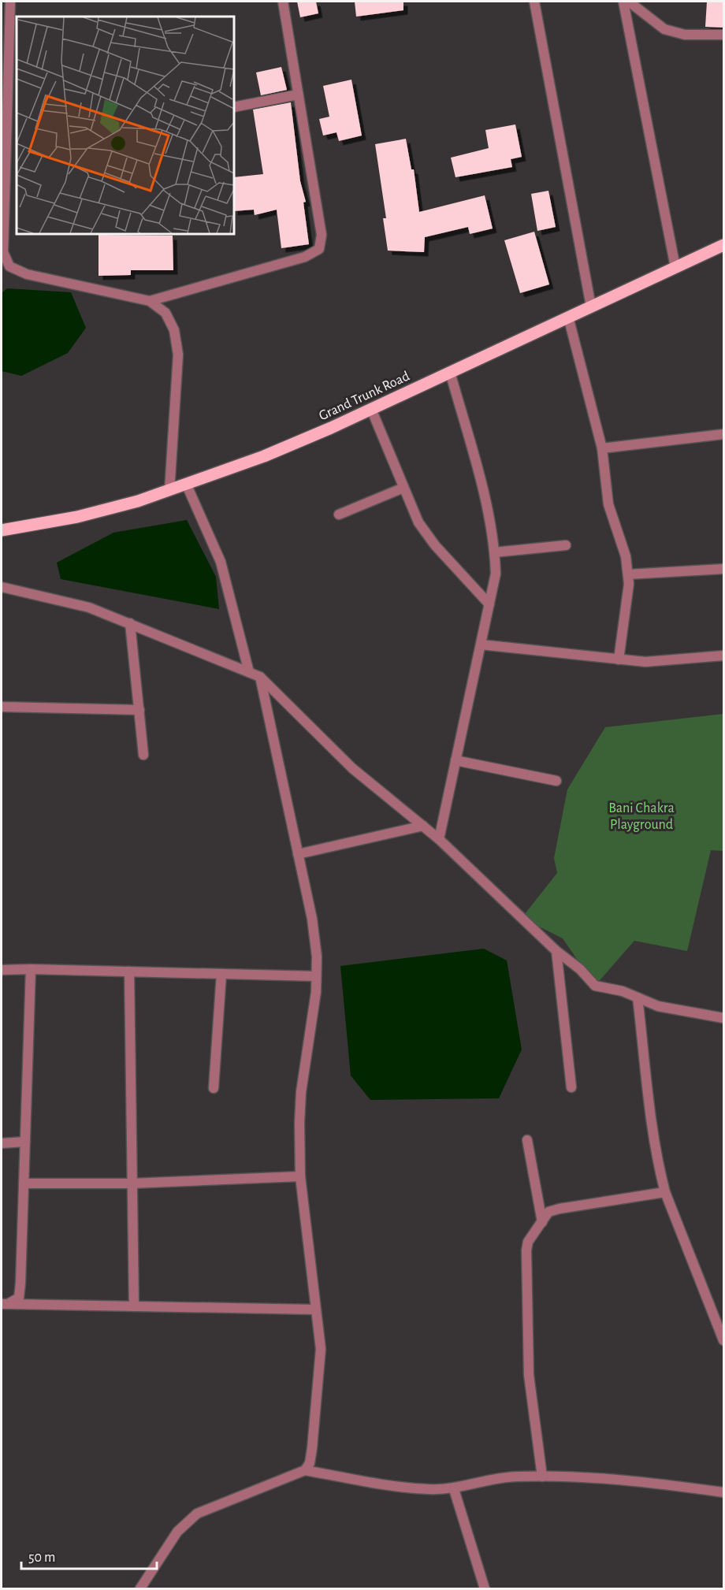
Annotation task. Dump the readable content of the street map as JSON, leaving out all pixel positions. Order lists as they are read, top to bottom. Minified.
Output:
{"streets":{"main road":["Grand Trunk Road"]},"parks":["Bani Chakra Playground"],"scale_bar":"50 m"}
